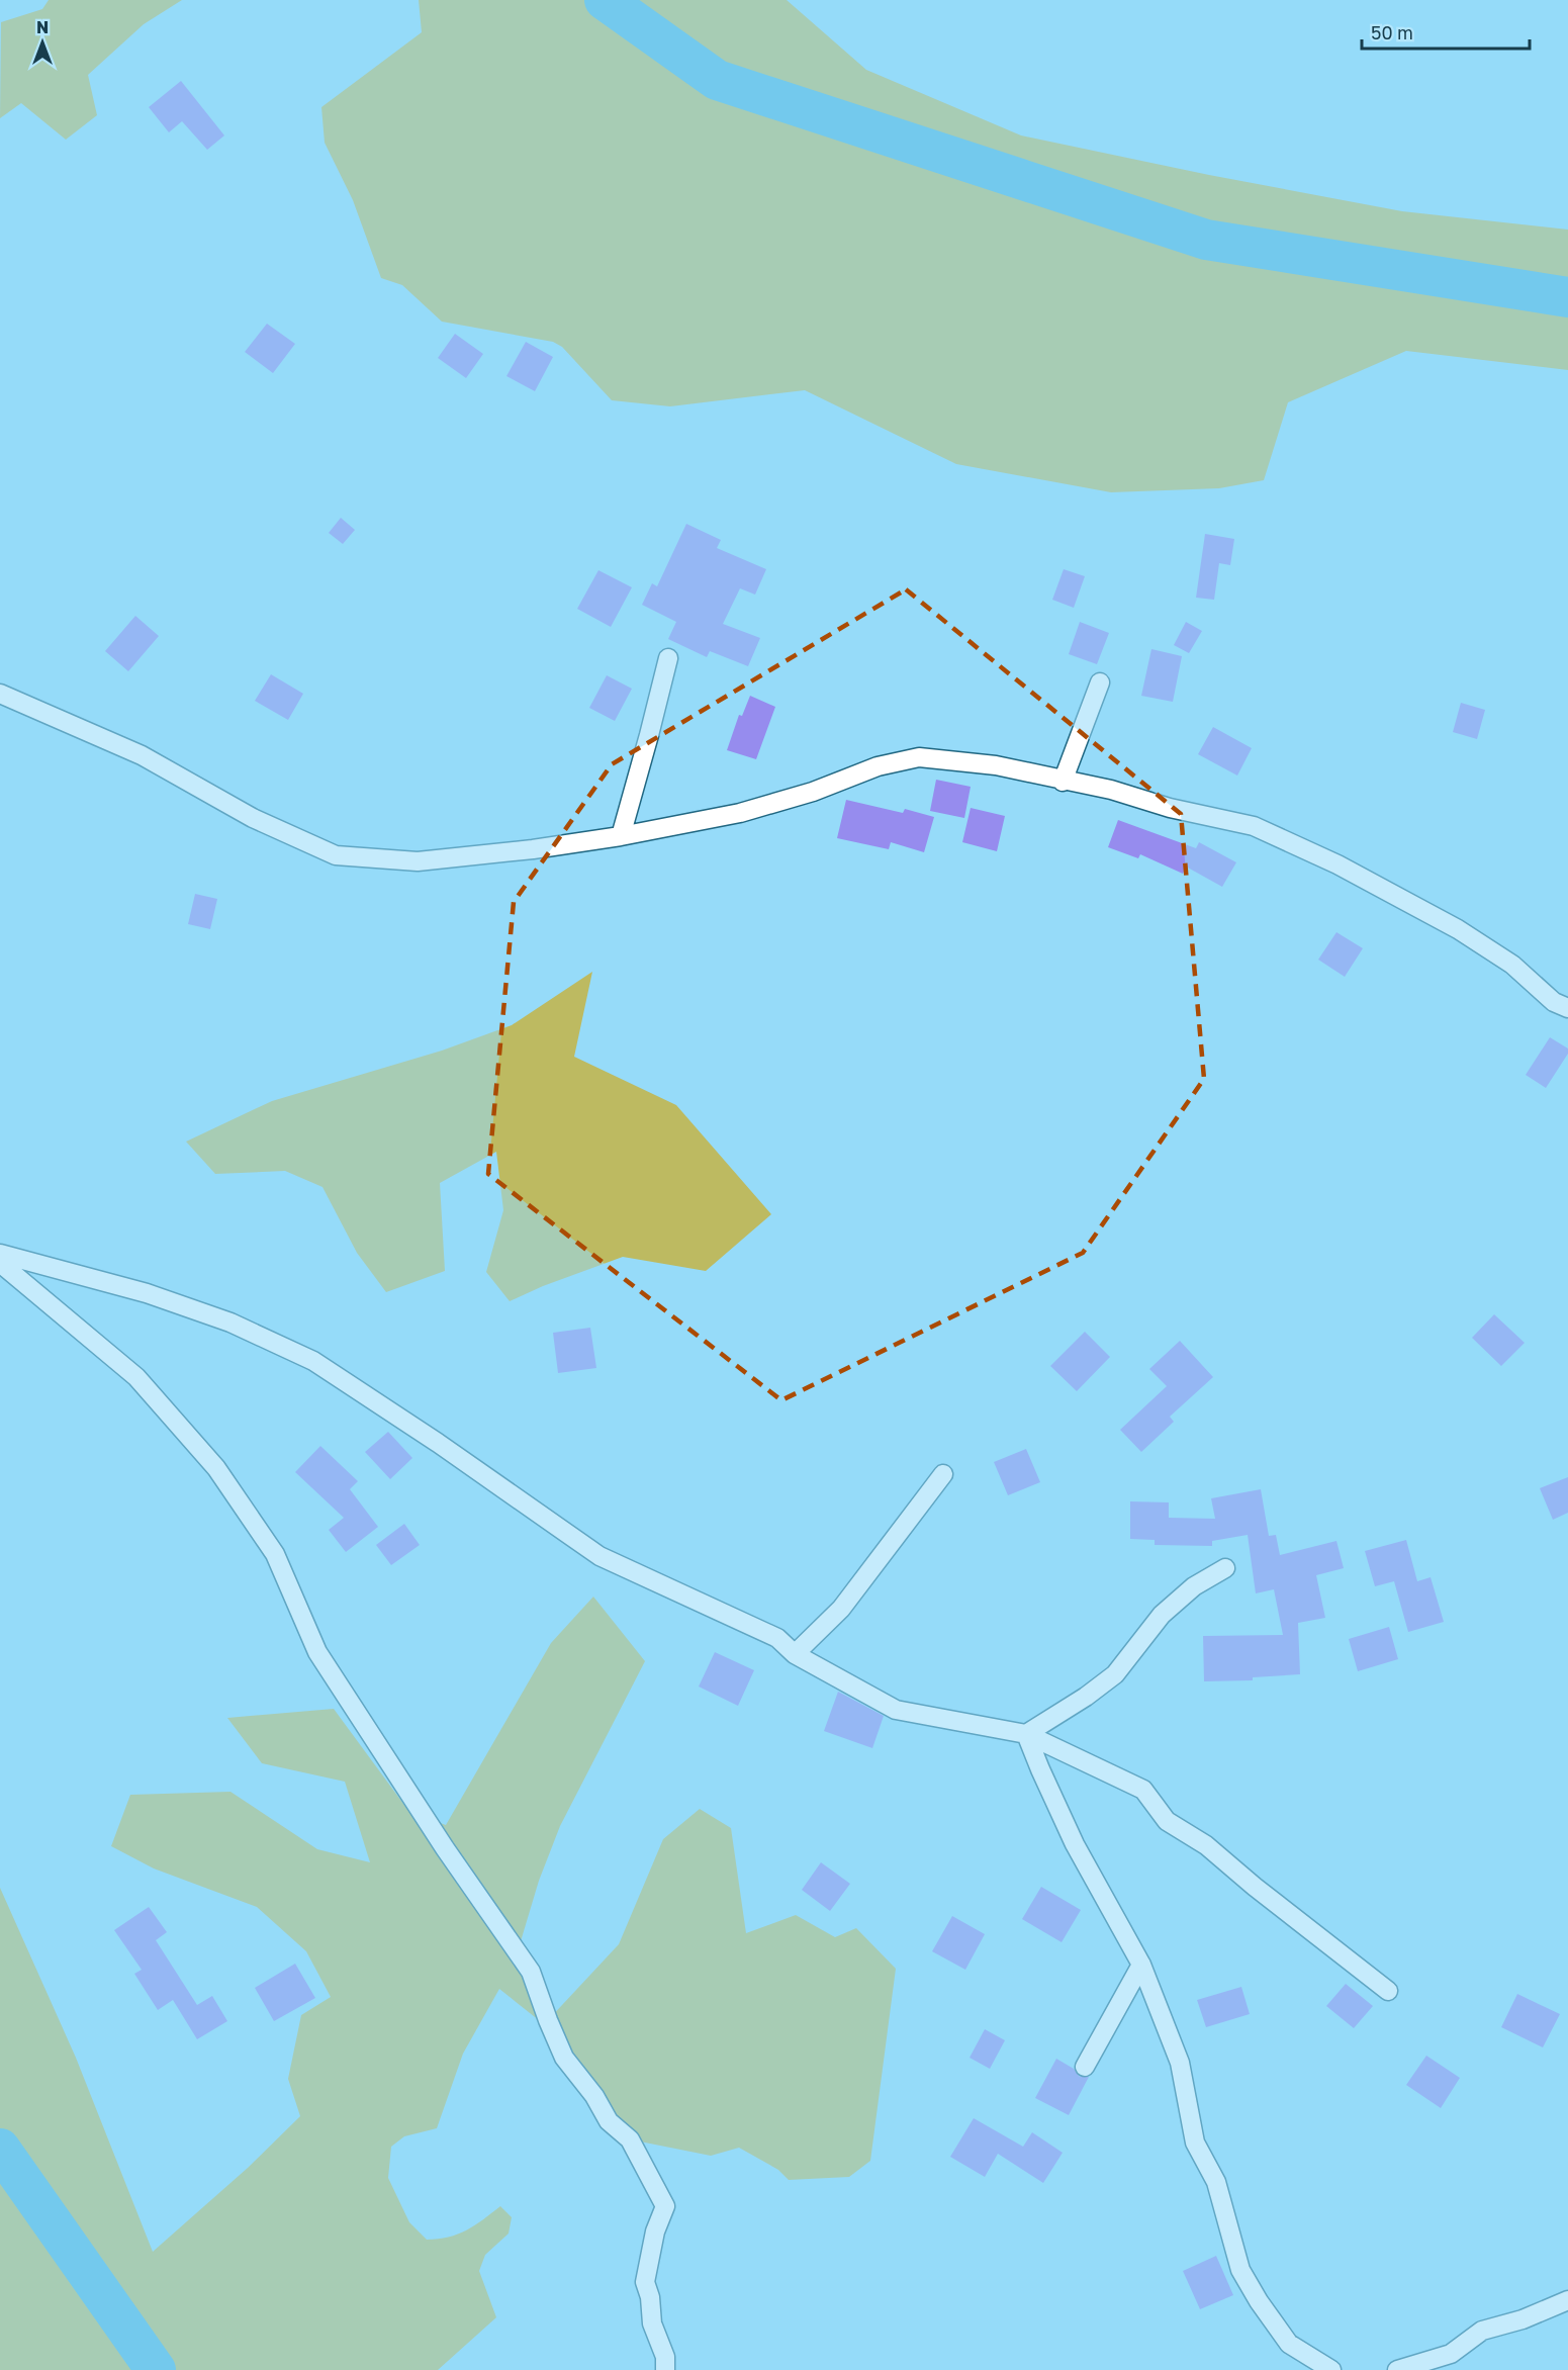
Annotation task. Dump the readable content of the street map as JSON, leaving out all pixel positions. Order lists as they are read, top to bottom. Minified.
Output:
{"scale_bar":"50 m","north":"top"}
